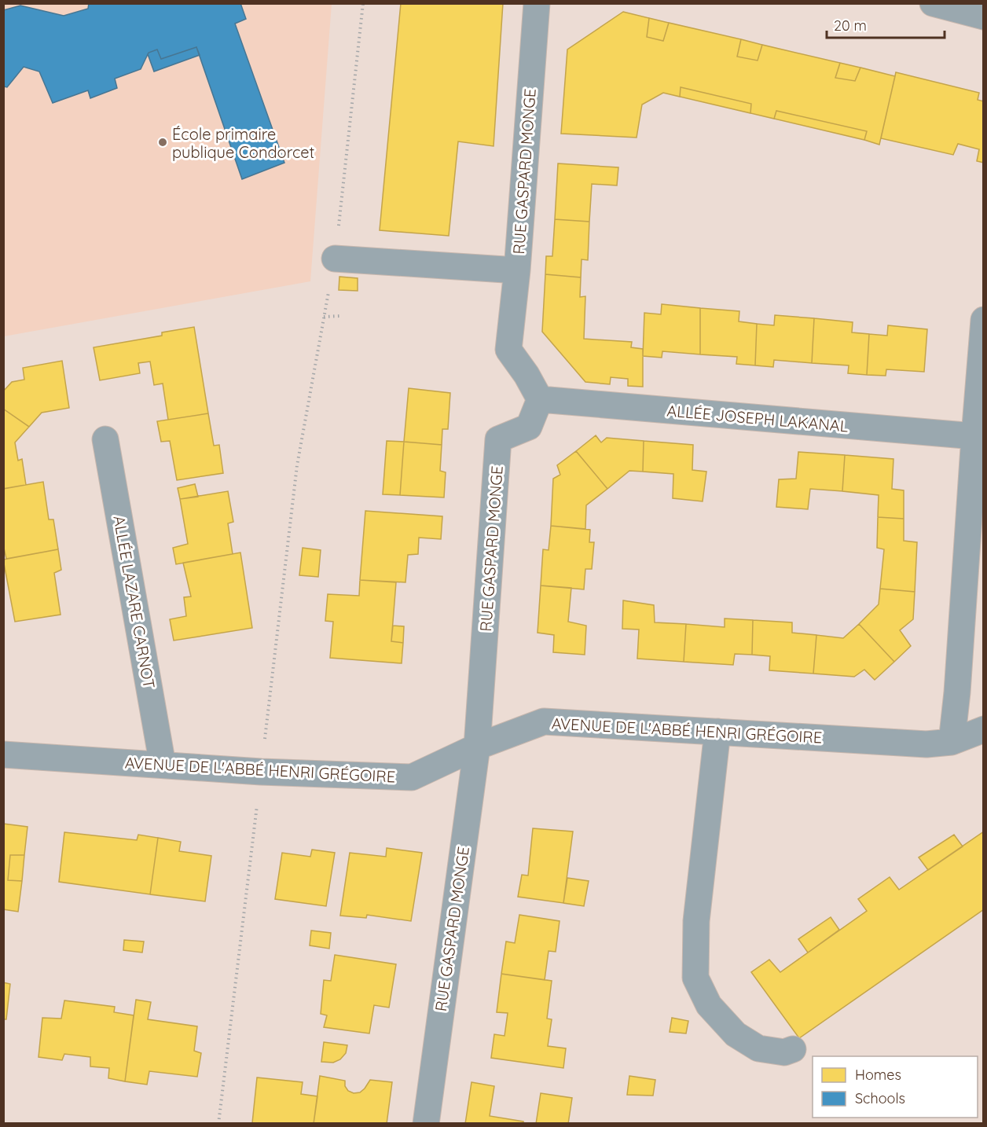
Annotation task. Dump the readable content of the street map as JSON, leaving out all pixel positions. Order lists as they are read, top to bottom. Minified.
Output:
{"streets":{"street":["RUE GASPARD MONGE","ALLÉE JOSEPH LAKANAL","ALLÉE LAZARE CARNOT","AVENUE DE L'ABBÉ HENRI GRÉGOIRE"]},"crossings":[["RUE GASPARD MONGE","ALLÉE JOSEPH LAKANAL"],["RUE GASPARD MONGE","AVENUE DE L'ABBÉ HENRI GRÉGOIRE"],["ALLÉE LAZARE CARNOT","AVENUE DE L'ABBÉ HENRI GRÉGOIRE"]],"places":["École primaire publique Condorcet"],"legend":["Homes","Schools"],"scale_bar":"20 m"}
